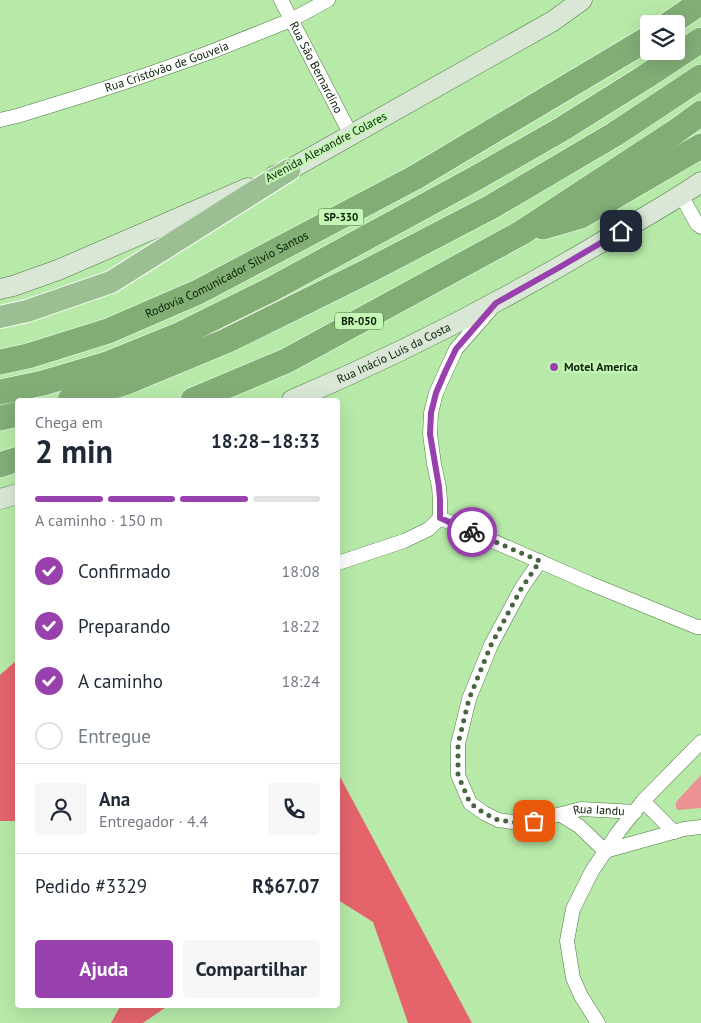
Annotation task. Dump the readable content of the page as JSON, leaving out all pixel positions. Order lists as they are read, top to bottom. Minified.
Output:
{"streets":{"highway":["SP-330","Rodovia Comunicador Silvio Santos","BR-050"],"main road":["Avenida Alexandre Colares","Rua Inácio Luis da Costa"],"street":["Rua Cristóvão de Gouveia","Rua São Bernardino","Rua Iandu"]},"crossings":[["Rua Cristóvão de Gouveia","Rua São Bernardino"],["Rua São Bernardino","Avenida Alexandre Colares"]],"places":["Motel America"],"page":{"heading":["2 min","Chega em","18:28–18:33"],"panel":["Ana","Entregador · 4.4","Pedido #3329","R$67.07"],"bar":"A caminho · 150 m","list":[["Confirmado","18:08"],["Preparando","18:22"],["A caminho","18:24"],"Entregue"],"buttons":["Ajuda","Compartilhar"]}}
